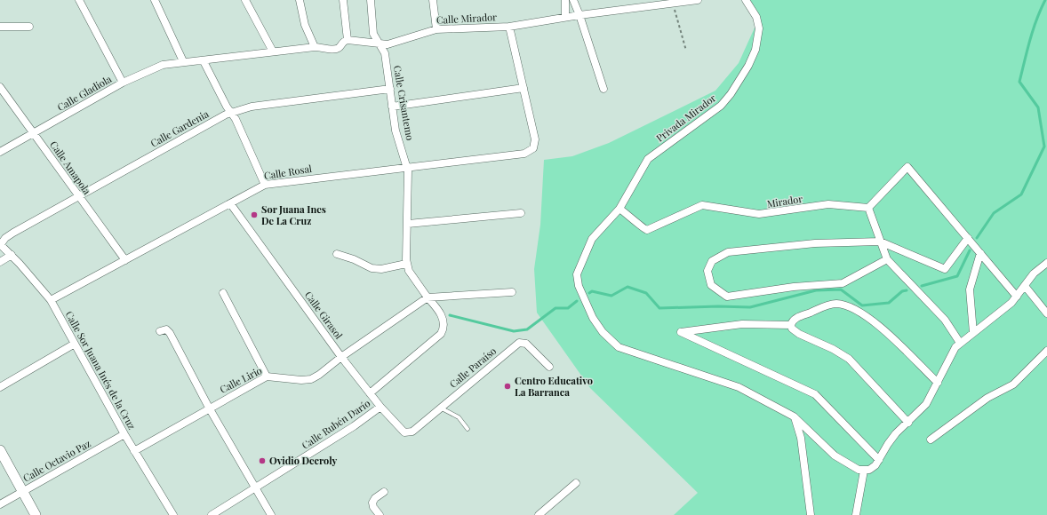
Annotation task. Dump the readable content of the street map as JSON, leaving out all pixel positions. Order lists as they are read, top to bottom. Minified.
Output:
{"streets":{"street":["Calle Mirador","Calle Gladiola","Calle Crisantemo","Privada Mirador","Calle Gardenia","Calle Amapola","Calle Rosal","Mirador","Calle Girasol","Calle Paraíso","Calle Sor Juana Inés de la Cruz","Calle Lirio","Calle Rubén Darío","Calle Octavio Paz"]},"crossings":[["Calle Mirador","Calle Crisantemo"],["Calle Gladiola","Calle Amapola"],["Calle Crisantemo","Calle Gardenia"],["Calle Crisantemo","Calle Rosal"],["Calle Crisantemo","Calle Lirio"],["Calle Crisantemo","Calle Rubén Darío"],["Privada Mirador","Mirador"],["Calle Gardenia","Calle Amapola"],["Calle Gardenia","Calle Sor Juana Inés de la Cruz"],["Calle Amapola","Calle Rosal"],["Calle Rosal","Calle Girasol"],["Calle Rosal","Calle Sor Juana Inés de la Cruz"],["Calle Girasol","Calle Paraíso"],["Calle Girasol","Calle Lirio"],["Calle Girasol","Calle Rubén Darío"],["Calle Sor Juana Inés de la Cruz","Calle Lirio"],["Calle Sor Juana Inés de la Cruz","Calle Octavio Paz"],["Calle Lirio","Calle Rubén Darío"]],"places":["Sor Juana Ines De La Cruz","Centro Educativo La Barranca","Ovidio Decroly"]}
